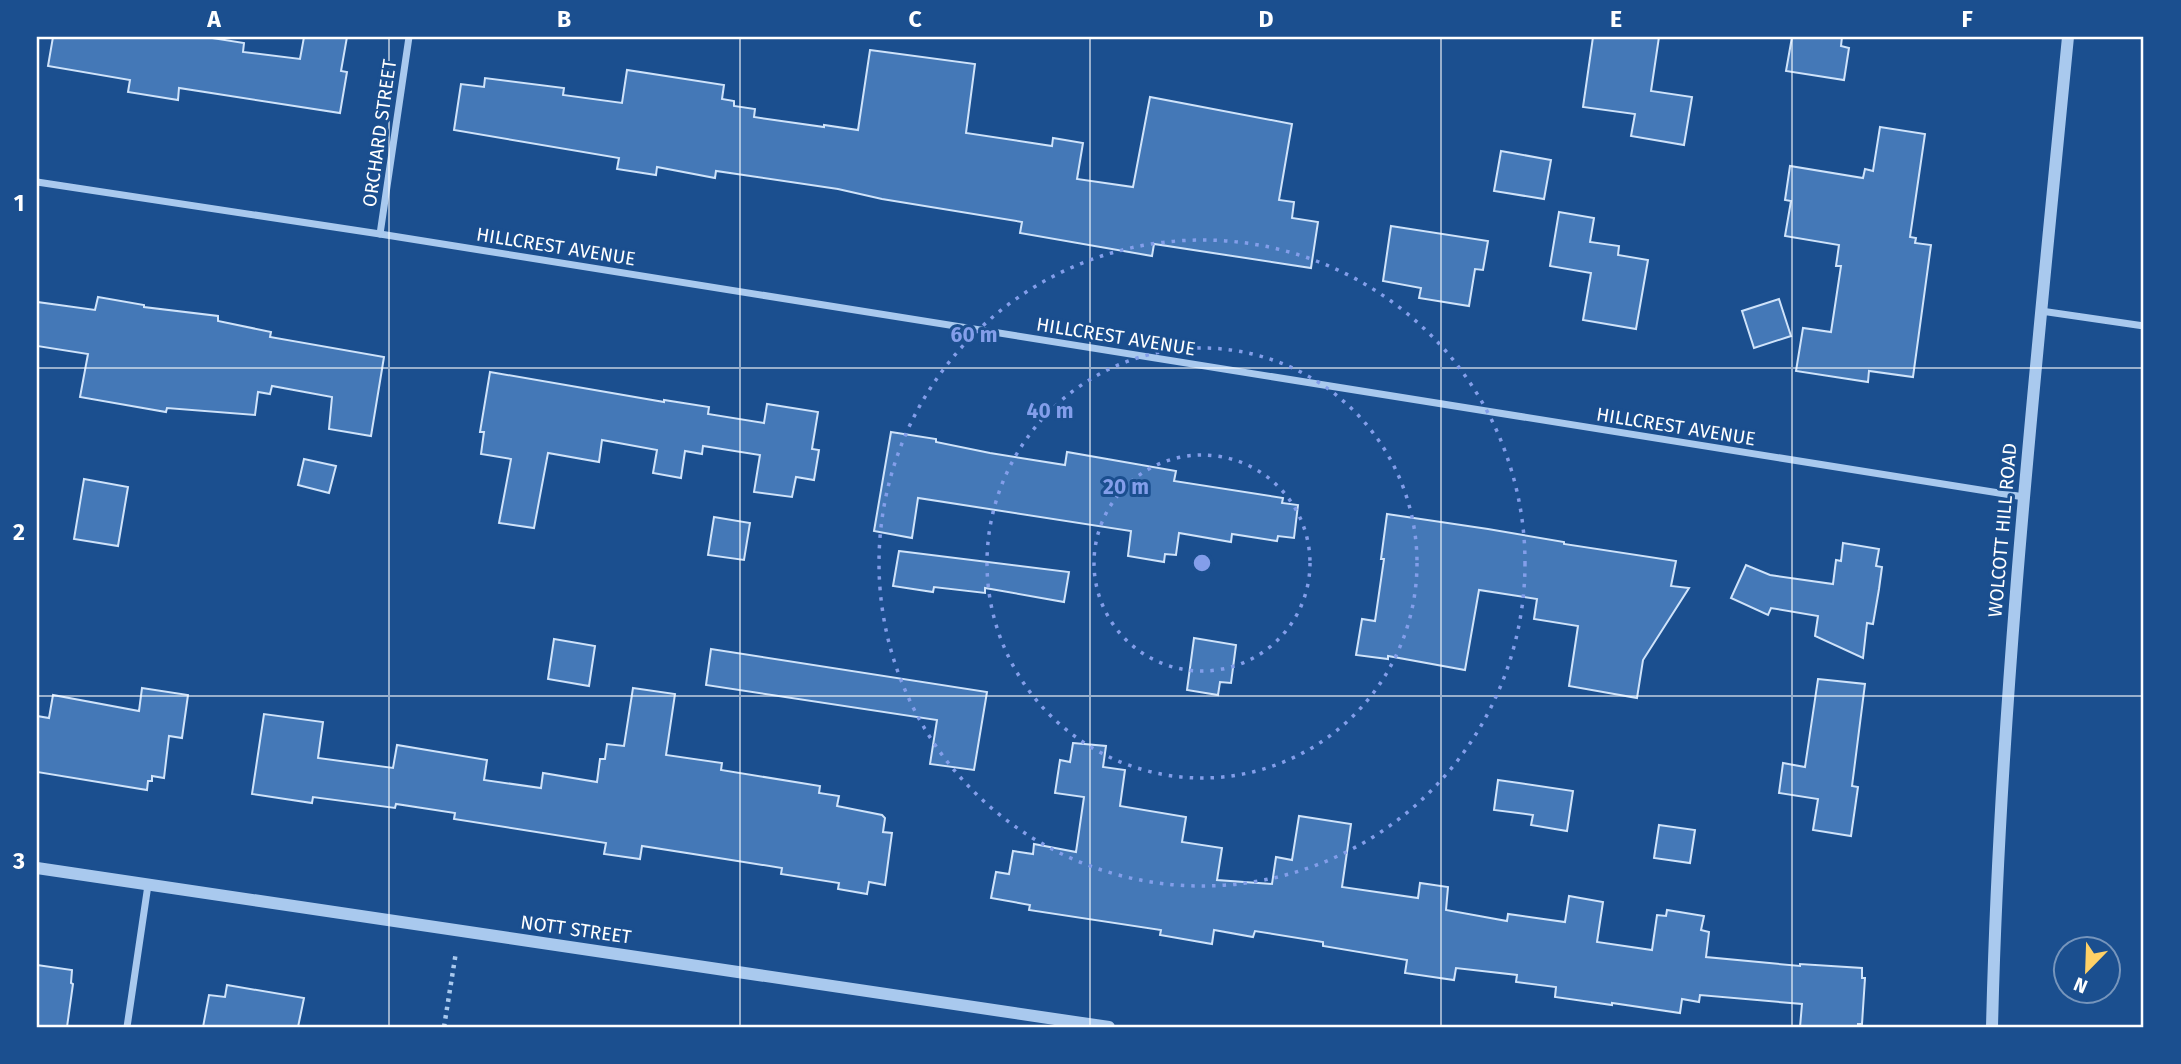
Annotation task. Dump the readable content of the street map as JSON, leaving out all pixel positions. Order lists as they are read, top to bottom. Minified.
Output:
{"streets":{"street":["ORCHARD STREET","HILLCREST AVENUE","WOLCOTT HILL ROAD","NOTT STREET"]},"crossings":[["ORCHARD STREET","HILLCREST AVENUE"],["HILLCREST AVENUE","WOLCOTT HILL ROAD"]],"north":"bottom left","grid":{"columns":["A","B","C","D","E","F"],"rows":["1","2","3"]},"rings":["60 m","40 m","20 m"]}
